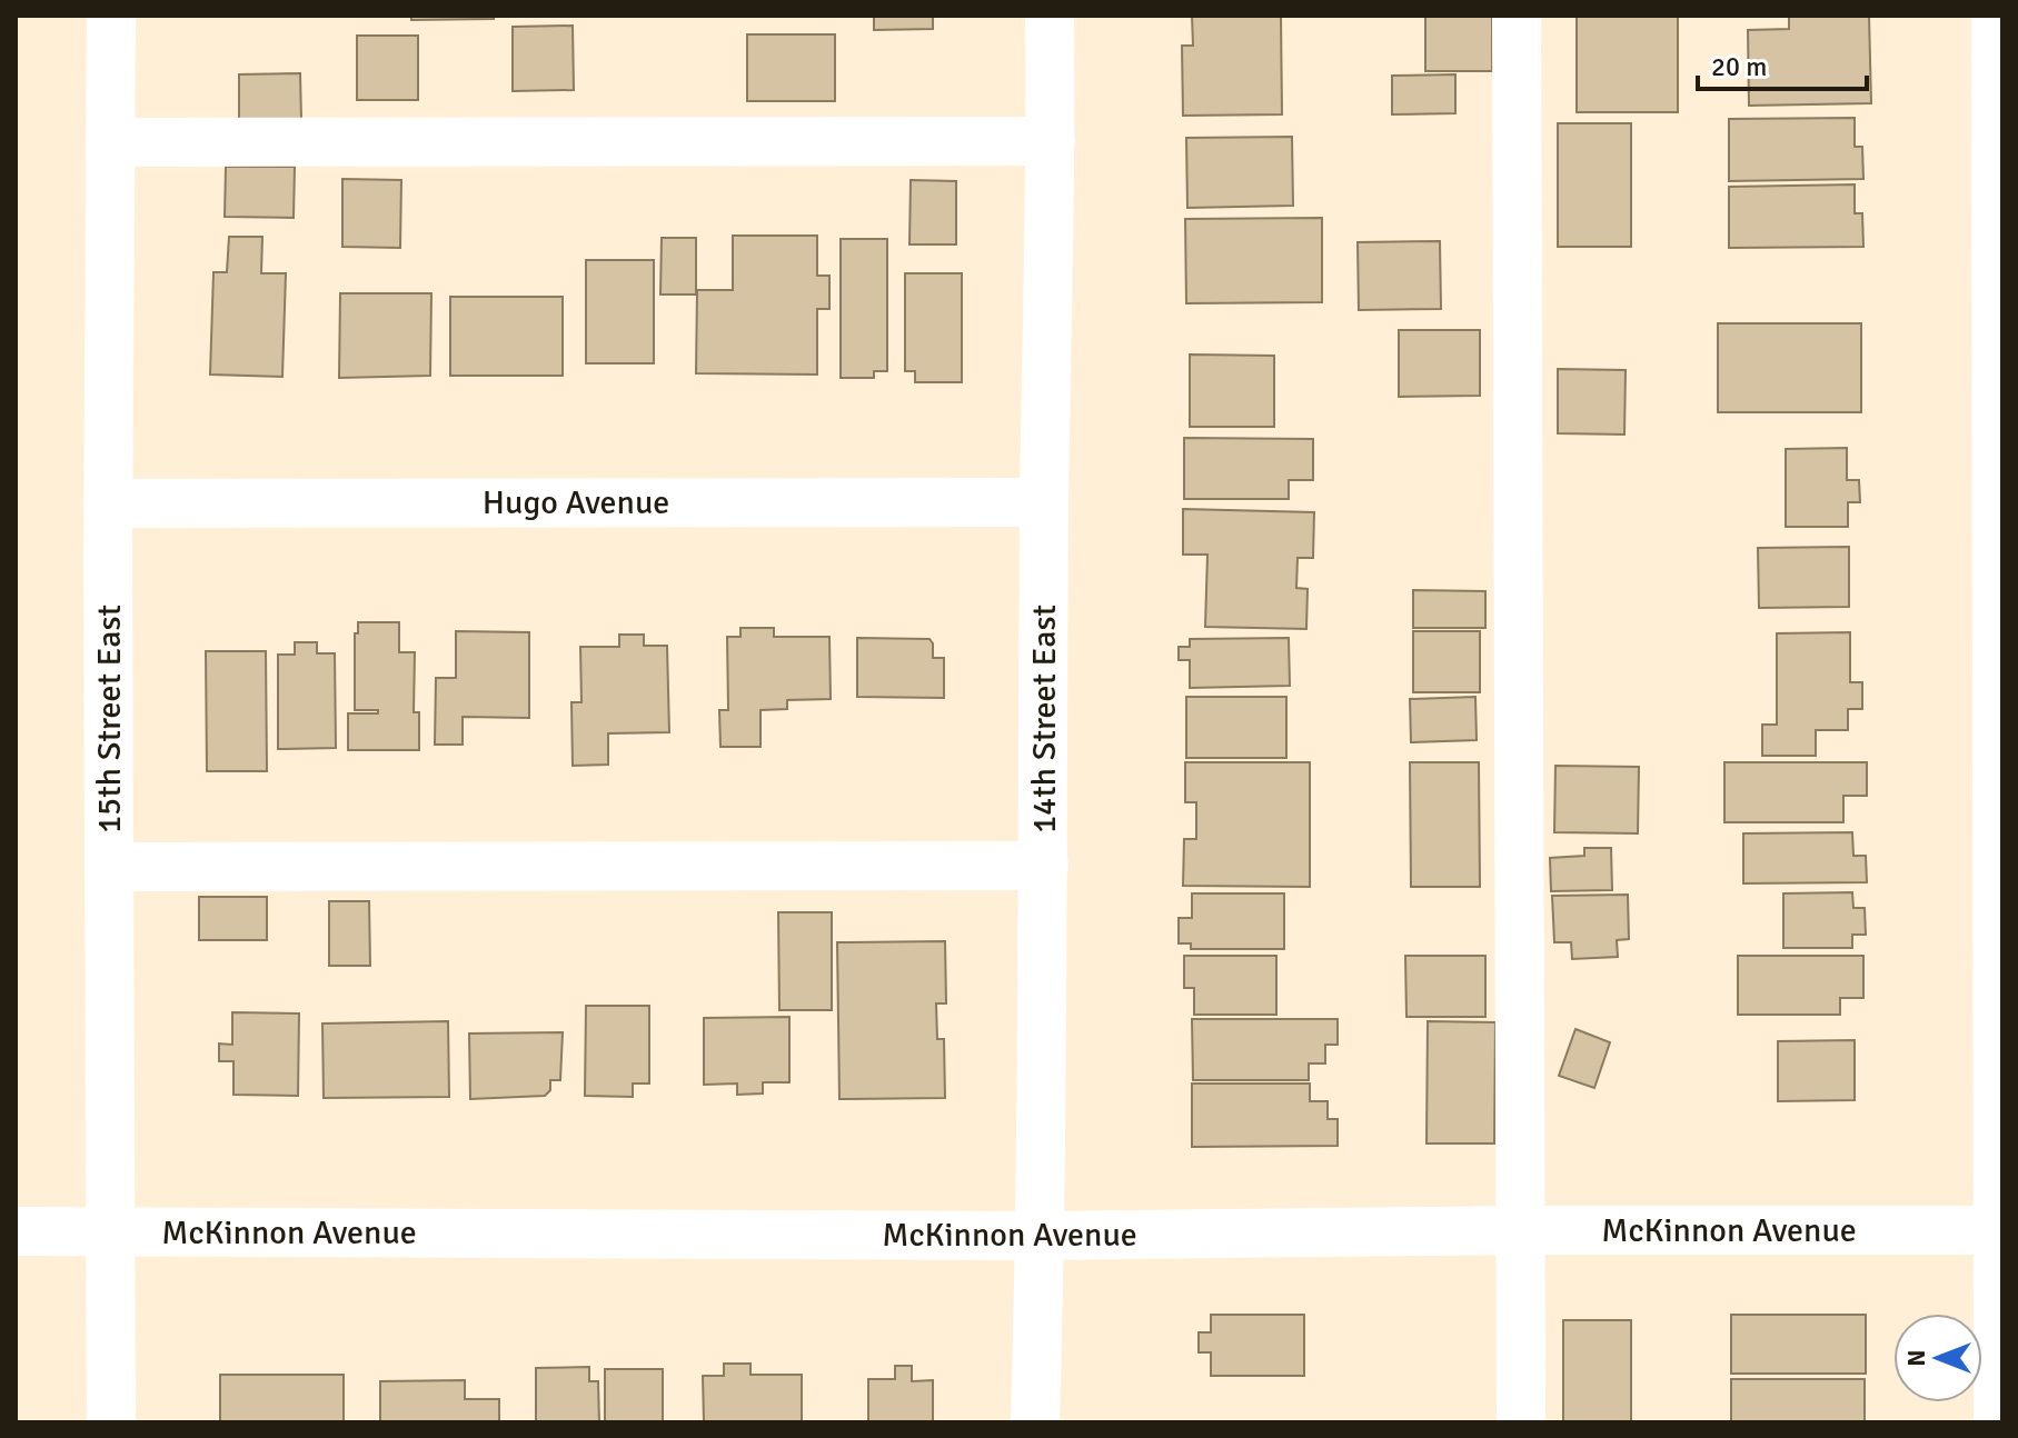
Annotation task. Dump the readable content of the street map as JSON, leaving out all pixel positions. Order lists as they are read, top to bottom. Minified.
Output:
{"streets":{"street":["Hugo Avenue","15th Street East","14th Street East","McKinnon Avenue"]},"crossings":[["Hugo Avenue","15th Street East"],["Hugo Avenue","14th Street East"],["15th Street East","McKinnon Avenue"],["14th Street East","McKinnon Avenue"]],"scale_bar":"20 m","north":"left"}
